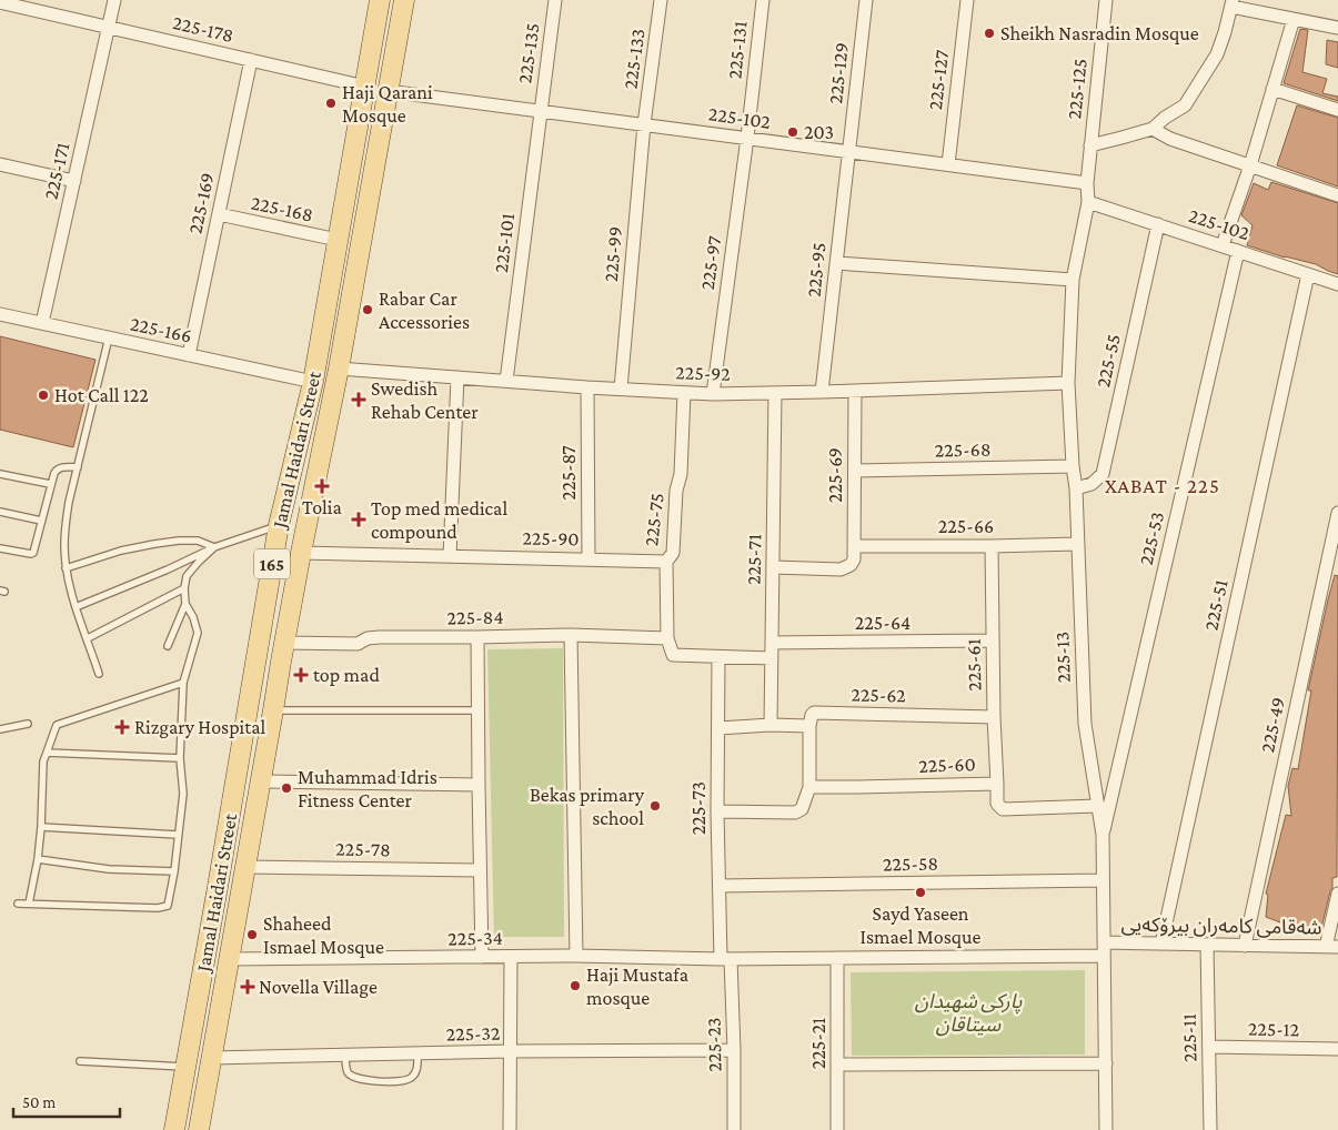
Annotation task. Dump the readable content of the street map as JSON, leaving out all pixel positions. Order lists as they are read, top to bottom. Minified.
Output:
{"streets":{"main road":["Jamal Haidari Street","165"],"street":["225-178","225-131","225-135","225-133","225-129","225-127","225-125","225-102","225-171","225-169","225-168","225-101","225-99","225-97","225-95","225-166","225-55","225-92","225-68","225-87","225-69","225-75","225-66","225-90","225-53","225-71","225-51","225-84","225-64","225-13","225-61","225-62","225-49","225-60","225-73","225-78","225-58","شه‌قامی كامەران بیرۆكەیی","225-34","225-12","225-32","225-11","225-21","225-23"]},"crossings":[["225-178","225-171"],["225-178","225-169"],["225-178","Jamal Haidari Street"],["225-131","225-102"],["225-131","225-97"],["225-135","225-102"],["225-135","225-101"],["225-133","225-102"],["225-133","225-99"],["225-129","225-102"],["225-129","225-95"],["225-127","225-102"],["225-125","225-102"],["225-125","225-13"],["225-102","225-101"],["225-102","225-99"],["225-102","225-97"],["225-102","225-95"],["225-102","225-55"],["225-102","Jamal Haidari Street"],["225-102","225-53"],["225-102","225-51"],["225-102","225-13"],["225-171","225-166"],["225-169","225-168"],["225-169","225-166"],["225-168","Jamal Haidari Street"],["225-101","225-92"],["225-99","225-92"],["225-97","225-92"],["225-95","225-92"],["225-166","Jamal Haidari Street"],["225-55","225-13"],["225-92","Jamal Haidari Street"],["225-92","225-87"],["225-92","225-69"],["225-92","225-75"],["225-92","225-71"],["225-92","225-13"],["Jamal Haidari Street","225-90"],["Jamal Haidari Street","225-84"],["Jamal Haidari Street","225-78"],["Jamal Haidari Street","225-34"],["Jamal Haidari Street","225-32"],["225-68","225-69"],["225-68","225-13"],["225-87","225-90"],["225-69","225-66"],["225-75","225-90"],["225-75","225-84"],["225-66","225-13"],["225-66","225-61"],["225-53","225-13"],["225-71","225-84"],["225-71","225-64"],["225-51","شه‌قامی كامەران بیرۆكەیی"],["225-84","225-73"],["225-64","225-61"],["225-13","225-60"],["225-13","225-58"],["225-13","شه‌قامی كامەران بیرۆكەیی"],["225-61","225-62"],["225-61","225-60"],["225-49","شه‌قامی كامەران بیرۆكەیی"],["225-73","225-58"],["225-73","225-34"],["225-73","225-23"],["شه‌قامی كامەران بیرۆكەیی","225-34"],["شه‌قامی كامەران بیرۆكەیی","225-11"],["شه‌قامی كامەران بیرۆكەیی","225-21"],["225-34","225-21"],["225-34","225-23"],["225-12","225-11"],["225-32","225-23"]],"districts":["XABAT - 225"],"parks":["پارکی شهیدان سیتاقان"],"places":{"other":["Sheikh Nasradin Mosque","Haji Qarani Mosque","203","Rabar Car Accessories","Hot Call 122","Muhammad Idris Fitness Center","Bekas primary school","Sayd Yaseen Ismael Mosque","Shaheed Ismael Mosque","Haji Mustafa mosque"],"health":["Swedish Rehab Center","Tolia","Top med medical compound","top mad","Rizgary Hospital","Novella Village"]},"scale_bar":"50 m"}
